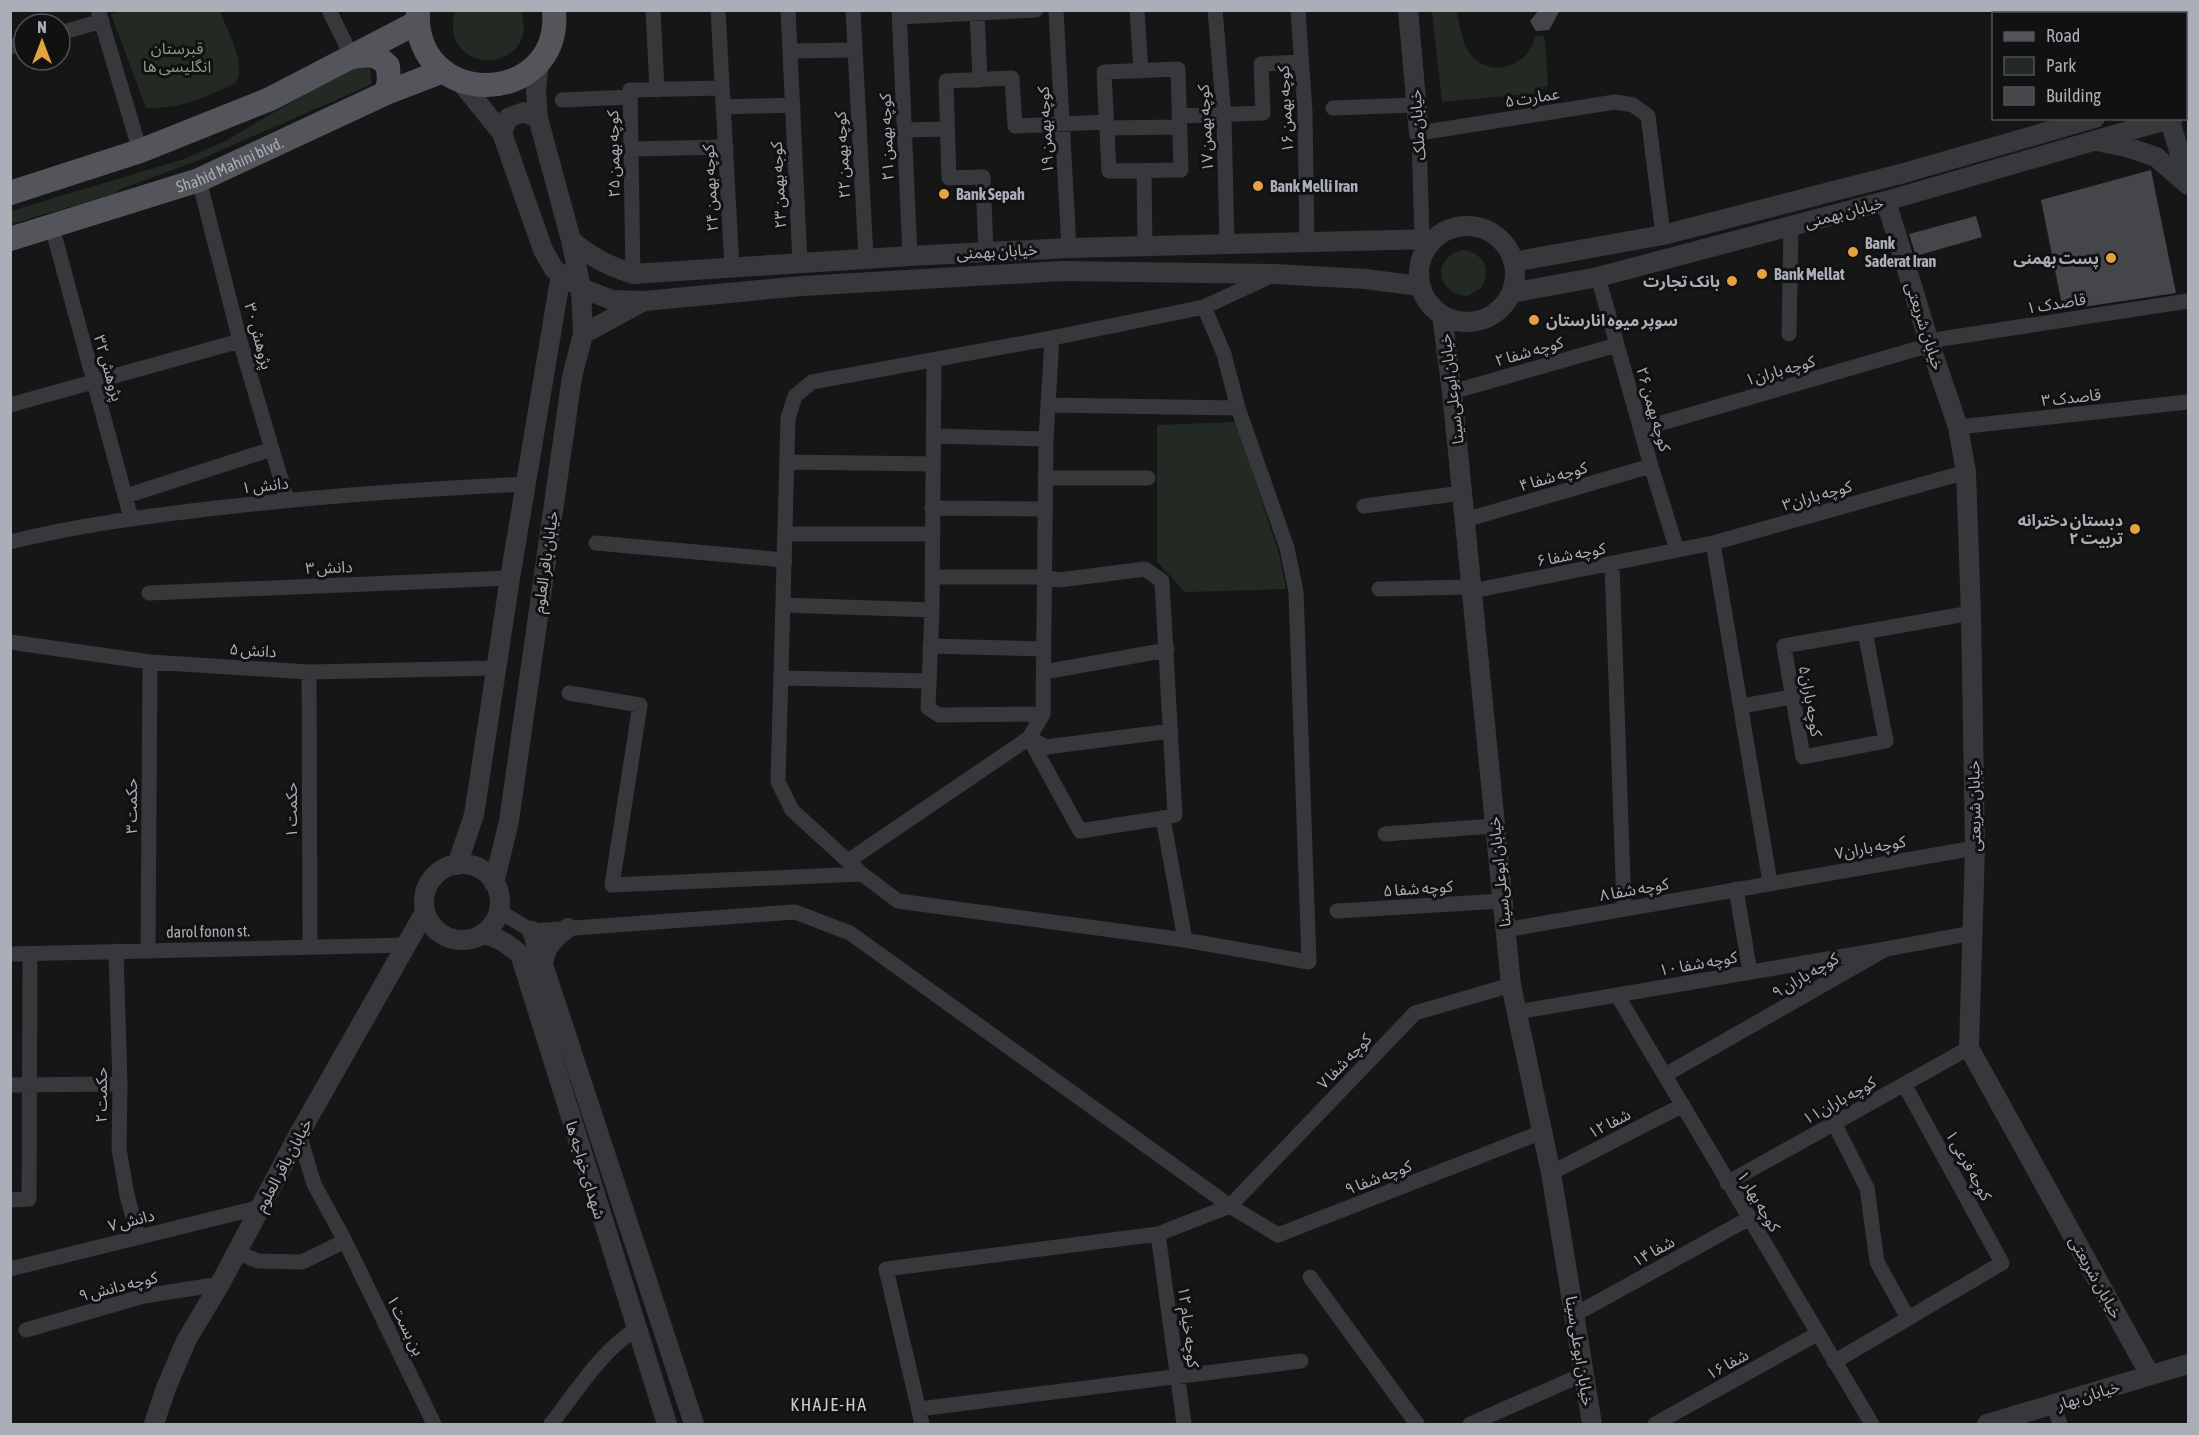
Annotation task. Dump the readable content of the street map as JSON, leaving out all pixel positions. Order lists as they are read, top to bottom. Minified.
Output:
{"streets":{"main road":["Shahid Mahini blvd."],"street":["عمارت ۵","کوچه بهمن ۱۶","خیابان ملک","کوچه بهمن ۱۷","کوچه بهمن ۱۹","کوچه بهمن ۲۱","کوچه بهمن ۲۵","کوچه بهمن ۲۲","کوجه بهمن ۲۳","کوچه بهمن ۲۴","خیابان بهمنی","قاصدک ۱","خیابان شریعتی","پژوهش ۳۰","کوچه شفا ۲","پژوهش ۳۲","کوچه باران۱","خیابان ابوعلی‌سینا","قاصدک ۳","کوچه بهمن ۲۶","کوچه شفا ۴","دانش ۱","کوچه باران۳","کوچه شفا ۶","خیابان باقر العلوم","دانش ۳","دانش ۵","کوچه باران۵","حکمت ۳","حکمت ۱","کوچه باران۷","کوچه شفا ۵","کوچه شفا ۸","darol fonon st.","کوچه شفا ۱۰","کوچه باران ۹","کوچه شفا ۷","حکمت ۲","کوچه باران۱۱","شفا ۱۲","کوچه فرعی ۱","شهدای خواجه ها","کوچه شفا ۹","کوچه بهار ۱","دانش ۷","شفا ۱۴","کوچه دانش ۹","بن بست ۱","کوچه خیام ۱۲","شفا ۱۶","خیابان بهار"]},"crossings":[["عمارت ۵","خیابان ملک"],["عمارت ۵","خیابان بهمنی"],["کوچه بهمن ۱۶","خیابان بهمنی"],["خیابان ملک","خیابان بهمنی"],["خیابان ملک","خیابان ابوعلی‌سینا"],["کوچه بهمن ۱۷","خیابان بهمنی"],["کوچه بهمن ۱۹","خیابان بهمنی"],["کوچه بهمن ۲۱","خیابان بهمنی"],["کوچه بهمن ۲۵","کوچه بهمن ۲۴"],["کوچه بهمن ۲۵","خیابان بهمنی"],["کوچه بهمن ۲۲","خیابان بهمنی"],["Shahid Mahini blvd.","خیابان بهمنی"],["Shahid Mahini blvd.","پژوهش ۳۰"],["Shahid Mahini blvd.","پژوهش ۳۲"],["کوجه بهمن ۲۳","خیابان بهمنی"],["کوچه بهمن ۲۴","خیابان بهمنی"],["خیابان بهمنی","خیابان شریعتی"],["خیابان بهمنی","خیابان ابوعلی‌سینا"],["خیابان بهمنی","کوچه بهمن ۲۶"],["خیابان بهمنی","خیابان باقر العلوم"],["قاصدک ۱","خیابان شریعتی"],["قاصدک ۱","کوچه باران۱"],["خیابان شریعتی","کوچه باران۱"],["خیابان شریعتی","قاصدک ۳"],["خیابان شریعتی","کوچه باران۳"],["خیابان شریعتی","کوچه باران۵"],["خیابان شریعتی","کوچه باران۷"],["خیابان شریعتی","کوچه باران ۹"],["خیابان شریعتی","کوچه باران۱۱"],["خیابان شریعتی","خیابان بهار"],["پژوهش ۳۰","دانش ۱"],["کوچه شفا ۲","خیابان ابوعلی‌سینا"],["کوچه شفا ۲","کوچه بهمن ۲۶"],["پژوهش ۳۲","دانش ۱"],["کوچه باران۱","کوچه بهمن ۲۶"],["خیابان ابوعلی‌سینا","کوچه شفا ۴"],["خیابان ابوعلی‌سینا","کوچه شفا ۶"],["خیابان ابوعلی‌سینا","کوچه شفا ۵"],["خیابان ابوعلی‌سینا","کوچه شفا ۸"],["خیابان ابوعلی‌سینا","کوچه شفا ۱۰"],["خیابان ابوعلی‌سینا","کوچه شفا ۷"],["خیابان ابوعلی‌سینا","شفا ۱۲"],["خیابان ابوعلی‌سینا","کوچه شفا ۹"],["خیابان ابوعلی‌سینا","شفا ۱۴"],["کوچه بهمن ۲۶","کوچه شفا ۴"],["کوچه بهمن ۲۶","کوچه باران۳"],["کوچه بهمن ۲۶","کوچه شفا ۶"],["دانش ۱","خیابان باقر العلوم"],["کوچه باران۳","کوچه شفا ۶"],["خیابان باقر العلوم","دانش ۳"],["خیابان باقر العلوم","دانش ۵"],["خیابان باقر العلوم","darol fonon st."],["خیابان باقر العلوم","شهدای خواجه ها"],["خیابان باقر العلوم","دانش ۷"],["خیابان باقر العلوم","کوچه دانش ۹"],["خیابان باقر العلوم","بن بست ۱"],["دانش ۵","حکمت ۳"],["دانش ۵","حکمت ۱"],["حکمت ۳","darol fonon st."],["حکمت ۱","darol fonon st."],["کوچه باران۷","کوچه شفا ۸"],["darol fonon st.","حکمت ۲"],["کوچه شفا ۱۰","کوچه باران ۹"],["کوچه شفا ۱۰","کوچه بهار ۱"],["کوچه باران ۹","کوچه بهار ۱"],["کوچه شفا ۷","کوچه شفا ۹"],["حکمت ۲","دانش ۷"],["کوچه باران۱۱","کوچه فرعی ۱"],["کوچه باران۱۱","کوچه بهار ۱"],["شفا ۱۲","کوچه بهار ۱"],["کوچه بهار ۱","شفا ۱۴"],["کوچه بهار ۱","شفا ۱۶"]],"districts":["KHAJE-HA"],"parks":["قبرستان انگلیسی ها"],"places":["Bank Melli Iran","Bank Sepah","Bank Saderat Iran","پست بهمنی","Bank Mellat","بانک تجارت","سوپر میوه انارستان","دبستان دخترانه تربیت ۲"],"legend":["Road","Park","Building"],"north":"top"}
